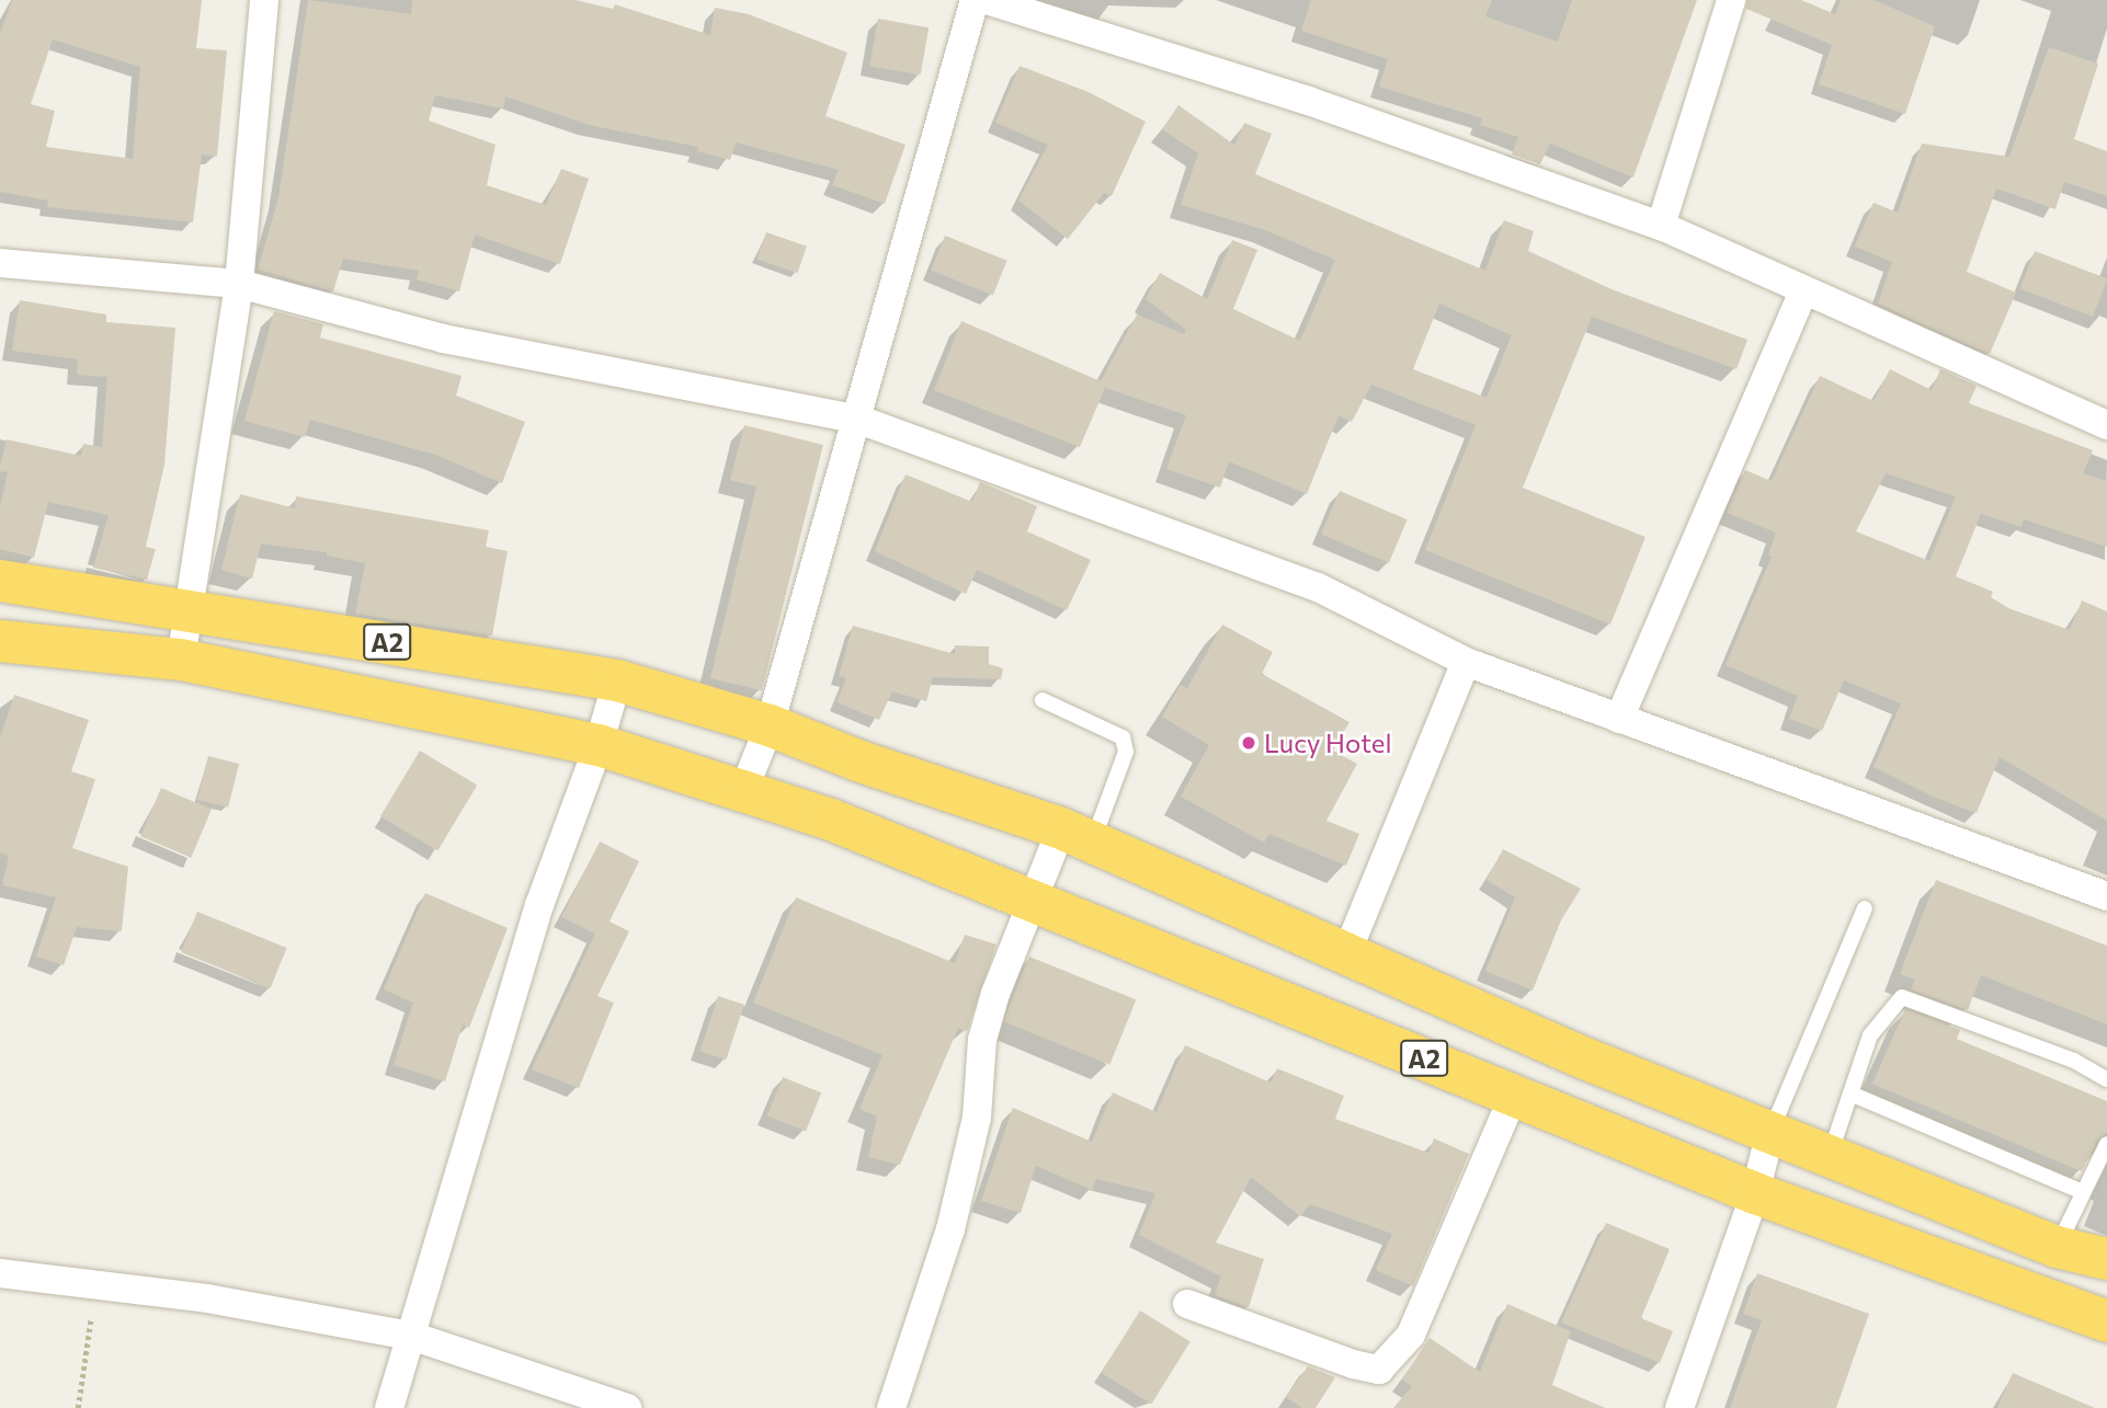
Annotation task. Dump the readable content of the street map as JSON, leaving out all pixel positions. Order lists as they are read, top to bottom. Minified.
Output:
{"streets":{"highway":["A2"]},"places":["Lucy Hotel"]}
